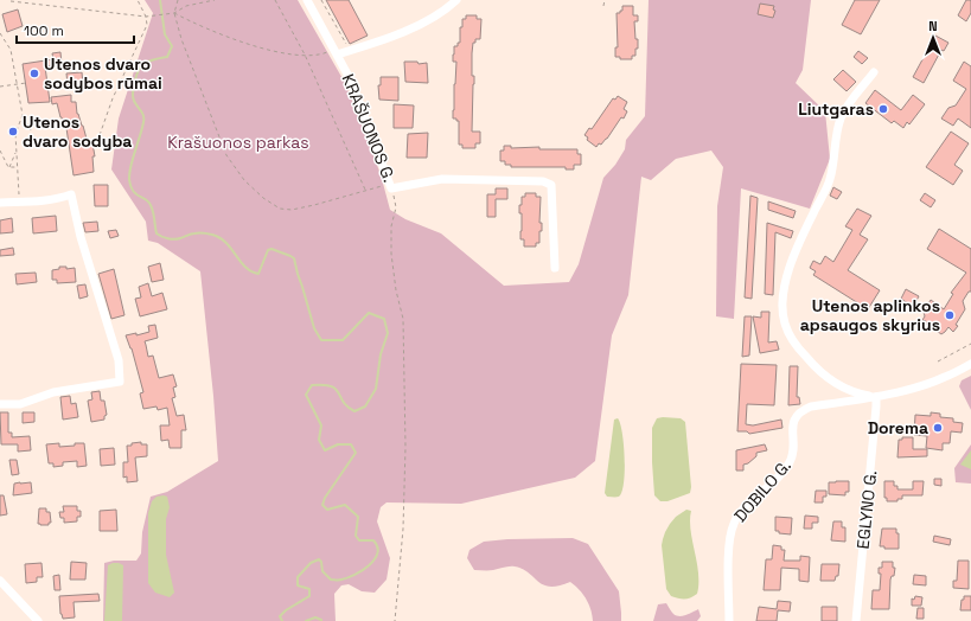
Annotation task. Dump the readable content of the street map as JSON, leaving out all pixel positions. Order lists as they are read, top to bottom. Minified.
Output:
{"streets":{"street":["KRAŠUONOS G.","DOBILO G.","EGLYNO G."]},"crossings":[["DOBILO G.","EGLYNO G."]],"parks":["Krašuonos parkas"],"places":["Utenos dvaro sodybos rūmai","Liutgaras","Utenos dvaro sodyba","Utenos aplinkos apsaugos skyrius","Dorema"],"scale_bar":"100 m","north":"top"}
